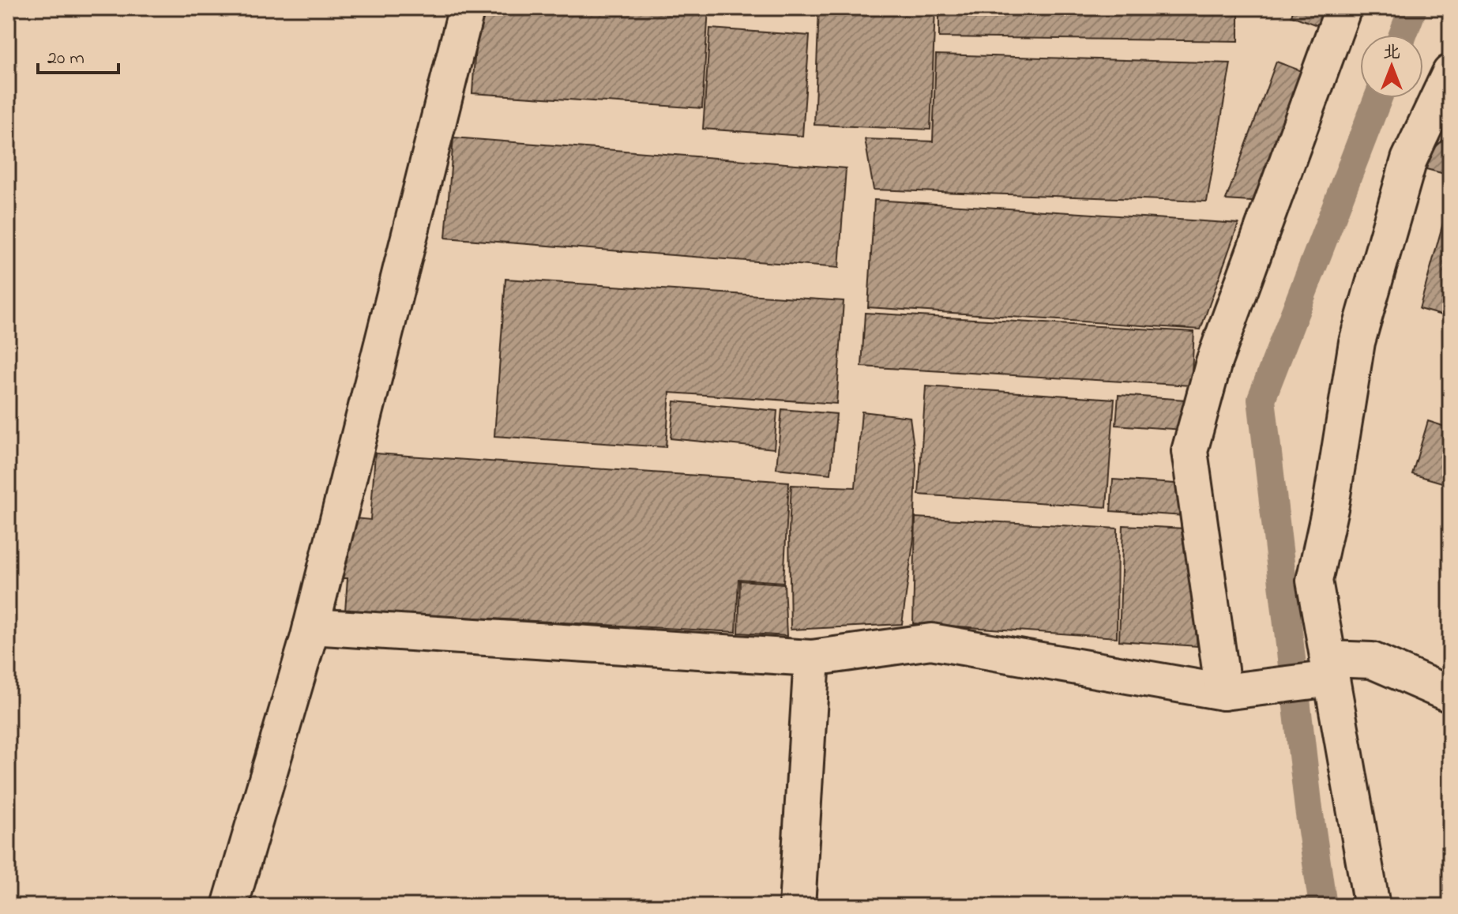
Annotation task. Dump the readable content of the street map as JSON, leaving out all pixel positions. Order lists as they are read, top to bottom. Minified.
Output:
{"scale_bar":"20 m","north":"top"}
